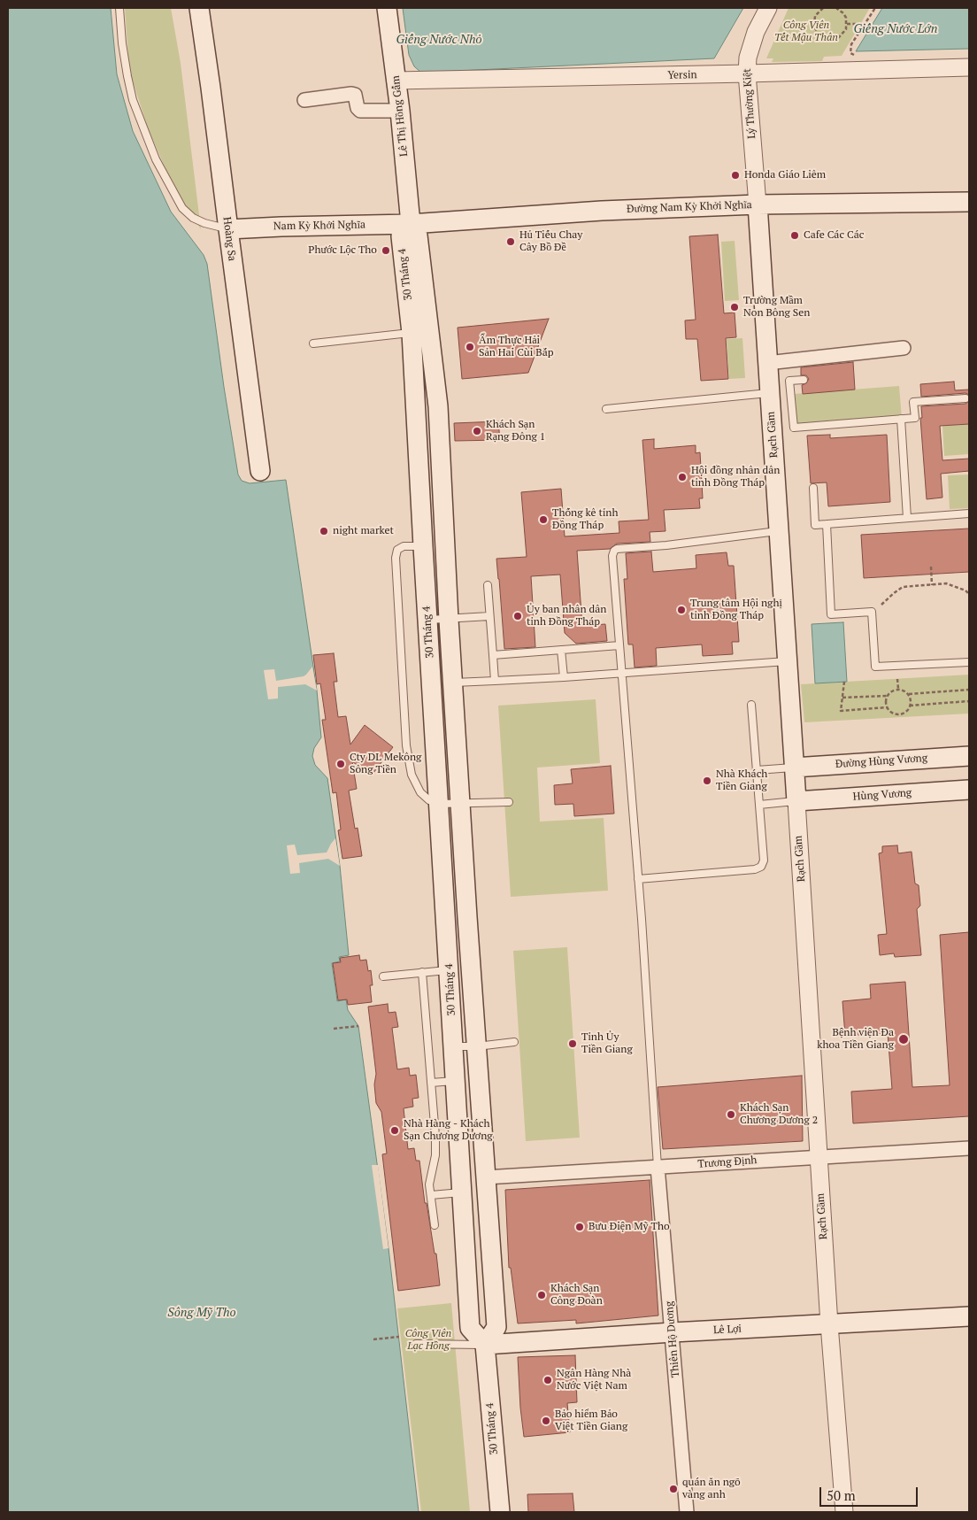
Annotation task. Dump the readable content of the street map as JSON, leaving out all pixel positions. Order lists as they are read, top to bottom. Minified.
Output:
{"streets":{"main road":["Lê Thị Hồng Gấm","Đường Nam Kỳ Khởi Nghĩa","Nam Kỳ Khởi Nghĩa","Hoàng Sa","30 Tháng 4","Rạch Gầm","Đường Hùng Vương","Hùng Vương","Lê Lợi"],"street":["Yersin","Lý Thường Kiệt","Trương Định","Thiên Hộ Dương"]},"crossings":[["Yersin","Lý Thường Kiệt"],["Yersin","Lê Thị Hồng Gấm"],["Lý Thường Kiệt","Đường Nam Kỳ Khởi Nghĩa"],["Lý Thường Kiệt","Rạch Gầm"],["Lê Thị Hồng Gấm","Đường Nam Kỳ Khởi Nghĩa"],["Lê Thị Hồng Gấm","Nam Kỳ Khởi Nghĩa"],["Lê Thị Hồng Gấm","30 Tháng 4"],["Đường Nam Kỳ Khởi Nghĩa","Nam Kỳ Khởi Nghĩa"],["Đường Nam Kỳ Khởi Nghĩa","30 Tháng 4"],["Đường Nam Kỳ Khởi Nghĩa","Rạch Gầm"],["Nam Kỳ Khởi Nghĩa","Hoàng Sa"],["Nam Kỳ Khởi Nghĩa","30 Tháng 4"],["30 Tháng 4","Trương Định"],["30 Tháng 4","Lê Lợi"],["Rạch Gầm","Đường Hùng Vương"],["Rạch Gầm","Hùng Vương"],["Rạch Gầm","Trương Định"],["Rạch Gầm","Lê Lợi"],["Trương Định","Thiên Hộ Dương"],["Lê Lợi","Thiên Hộ Dương"]],"water":["Giếng Nước Lớn","Giếng Nước Nhỏ","Sông Mỹ Tho"],"parks":["Công Viên Tết Mậu Thân","Công Viên Lạc Hồng"],"places":["Honda Giáo Liêm","Cafe Các Các","Hủ Tiếu Chay Cây Bồ Đề","Phước Lộc Tho","Trường Mầm Non Bông Sen","Ẩm Thực Hải Sản Hai Cùi Bắp","Khách Sạn Rạng Đông 1","Hội đồng nhân dân tỉnh Đồng Tháp","Thống kê tỉnh Đồng Tháp","night market","Trung tâm Hội nghị tỉnh Đồng Tháp","Ủy ban nhân dân tỉnh Đồng Tháp","Cty DL Mekông Sông Tiền","Nhà Khách Tiền Giang","Bệnh viện Đa khoa Tiền Giang","Tỉnh Ủy Tiền Giang","Khách Sạn Chương Dương 2","Nhà Hàng - Khách Sạn Chương Dương","Bưu Điện Mỹ Tho","Khách Sạn Công Đoàn","Ngân Hàng Nhà Nước Việt Nam","Bảo hiểm Bảo Việt Tiền Giang","quán ăn ngõ vàng anh"],"scale_bar":"50 m"}
